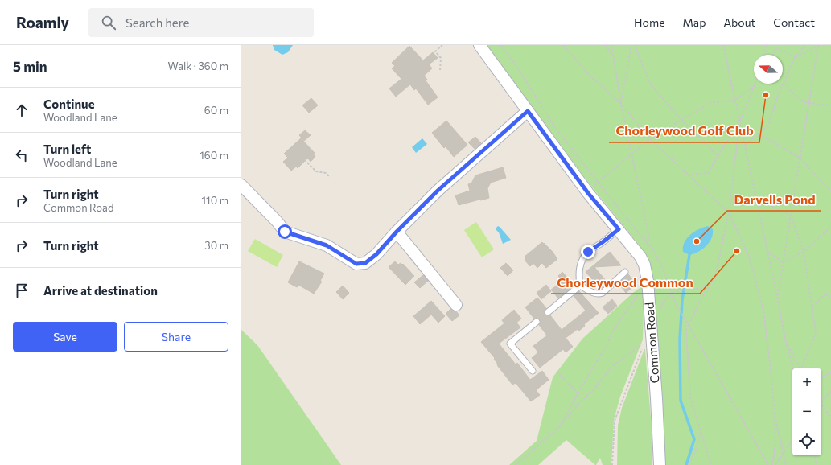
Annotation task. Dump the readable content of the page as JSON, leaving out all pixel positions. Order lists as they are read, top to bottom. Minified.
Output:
{"streets":{"street":["Common Road"]},"places":["Chorleywood Golf Club","Darvells Pond","Chorleywood Common"],"north":"left","page":{"header":"Roamly","search":"Search here","nav":["Home","Map","About","Contact"],"heading":["5 min","Walk · 360 m"],"list":[["Continue","Woodland Lane","60 m"],["Turn left","Woodland Lane","160 m"],["Turn right","Common Road","110 m"],["Turn right","30 m"],"Arrive at destination"],"buttons":["Save","Share"],"map_buttons":["+","−"]}}
